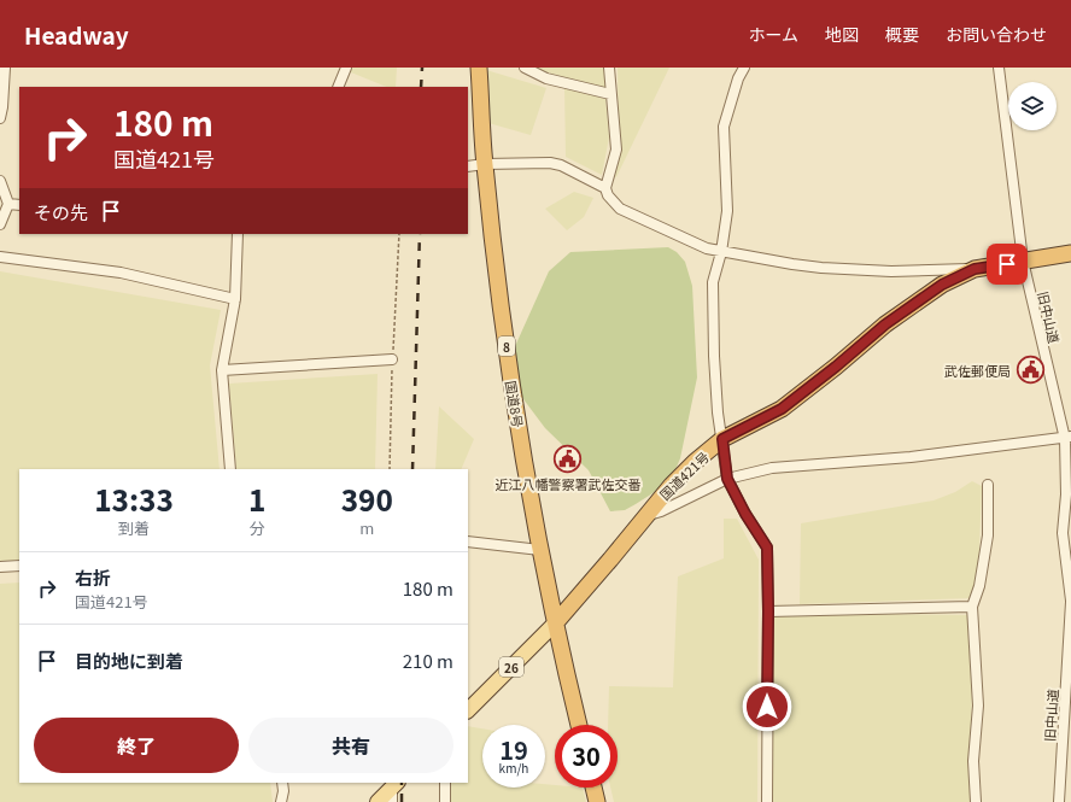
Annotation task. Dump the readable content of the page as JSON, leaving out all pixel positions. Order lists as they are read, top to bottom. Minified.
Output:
{"streets":{"highway":["8","国道8号","国道421号"],"main road":["26"],"street":["旧中山道"]},"crossings":[["旧中山道","国道421号"],["国道8号","国道421号"],["国道8号","26"],["国道421号","26"]],"places":{"public building":["武佐郵便局","近江八幡警察署武佐交番"]},"page":{"header":"Headway","nav":["ホーム","地図","概要","お問い合わせ"],"turn":["180 m","国道421号"],"then":"その先","eta":["13:33","到着","1","分","390","m"],"list":[{"name":"右折","note":"国道421号","value":"180 m"},{"name":"目的地に到着","value":"210 m"}],"buttons":["終了","共有"],"speed":"19 km/h","limit":"30"}}
